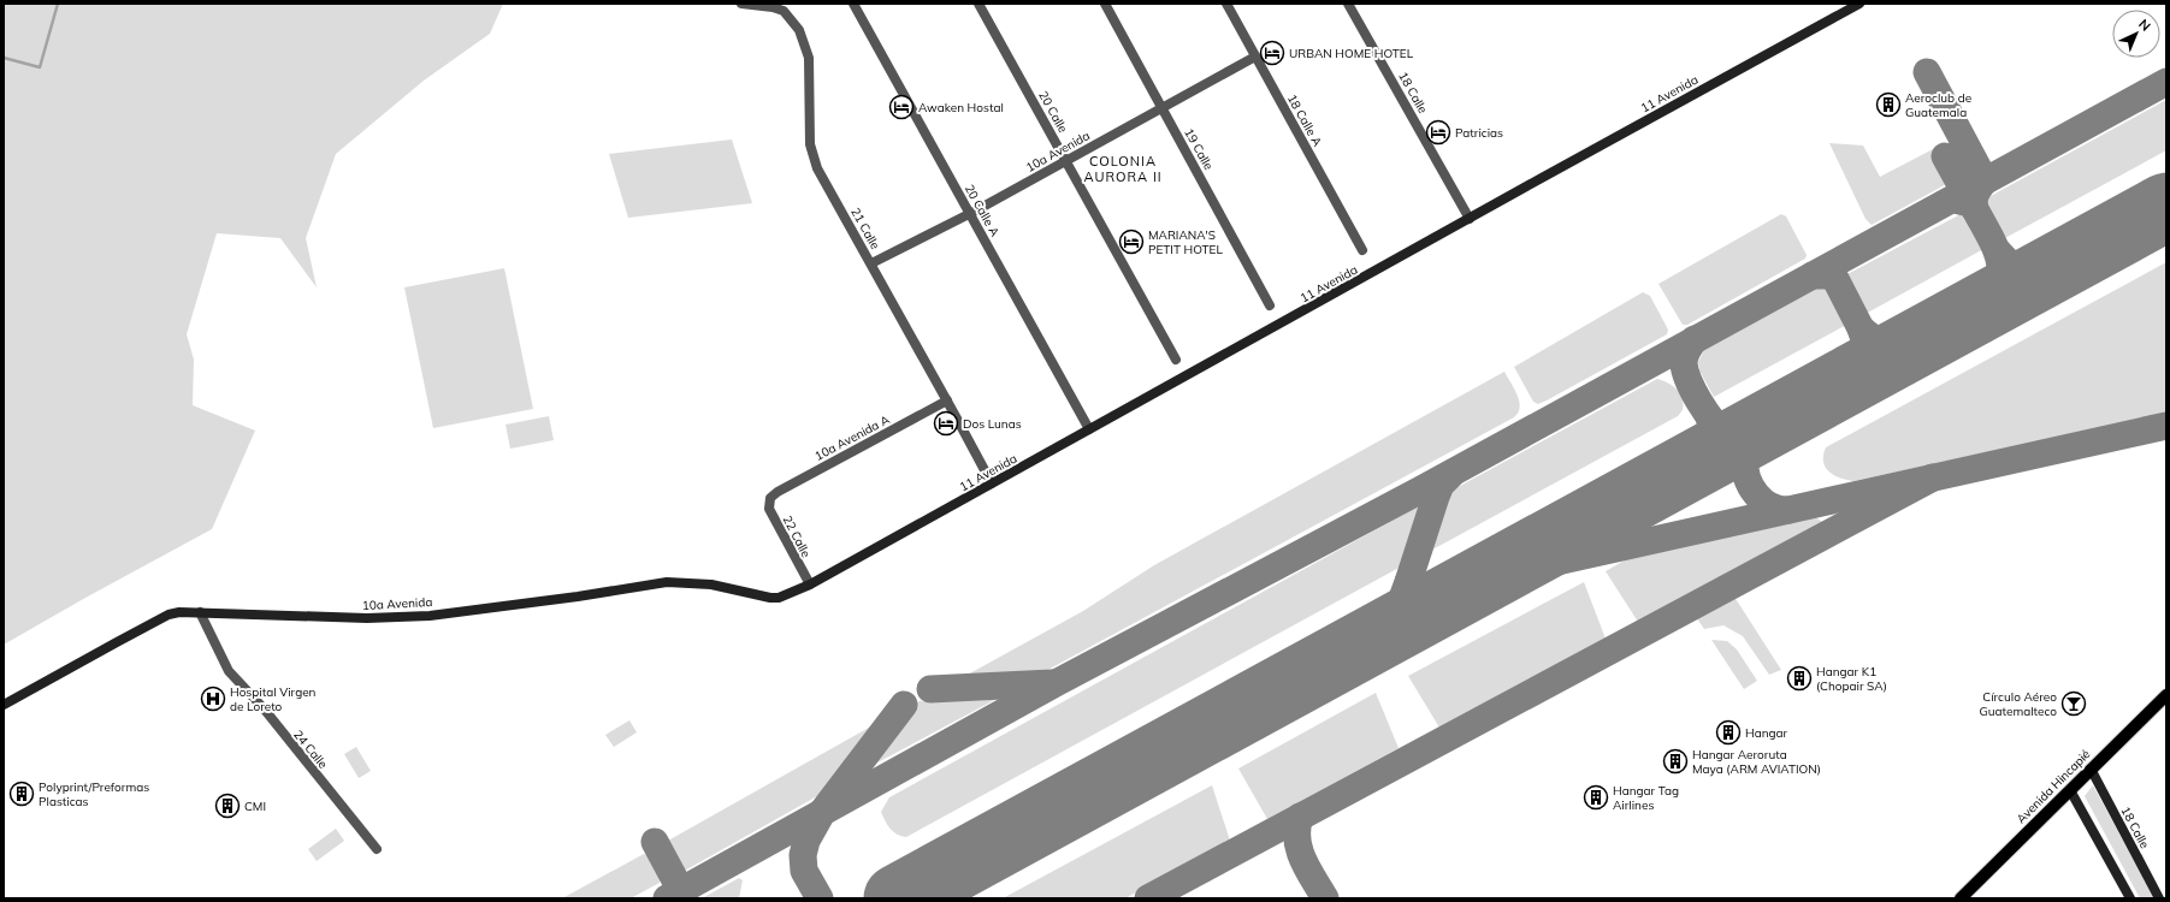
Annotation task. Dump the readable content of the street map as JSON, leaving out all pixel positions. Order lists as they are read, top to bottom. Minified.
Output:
{"streets":{"main road":["18 Calle","11 Avenida","10a Avenida","Avenida Hincapié"],"street":["20 Calle","18 Calle A","19 Calle","20 Calle A","21 Calle","10a Avenida A","22 Calle","24 Calle"]},"crossings":[["18 Calle","11 Avenida"],["18 Calle","Avenida Hincapié"],["11 Avenida","10a Avenida"],["11 Avenida","20 Calle A"],["11 Avenida","21 Calle"],["11 Avenida","22 Calle"],["20 Calle","10a Avenida"],["18 Calle A","10a Avenida"],["19 Calle","10a Avenida"],["10a Avenida","20 Calle A"],["10a Avenida","21 Calle"],["10a Avenida","22 Calle"],["10a Avenida","24 Calle"],["21 Calle","10a Avenida A"],["10a Avenida A","22 Calle"]],"districts":["COLONIA AURORA II"],"places":{"hotel":["URBAN HOME HOTEL","Awaken Hostal","Patricias","MARIANA'S PETIT HOTEL","Dos Lunas"],"building":["Aeroclub de Guatemala","Hangar K1 (Chopair SA)","Hangar","Hangar Aeroruta Maya (ARM AVIATION)","Polyprint/Preformas Plasticas","Hangar Tag Airlines","CMI"],"hospital":["Hospital Virgen de Loreto"],"bar":["Círculo Aéreo Guatemalteco"]},"north":"top right"}
